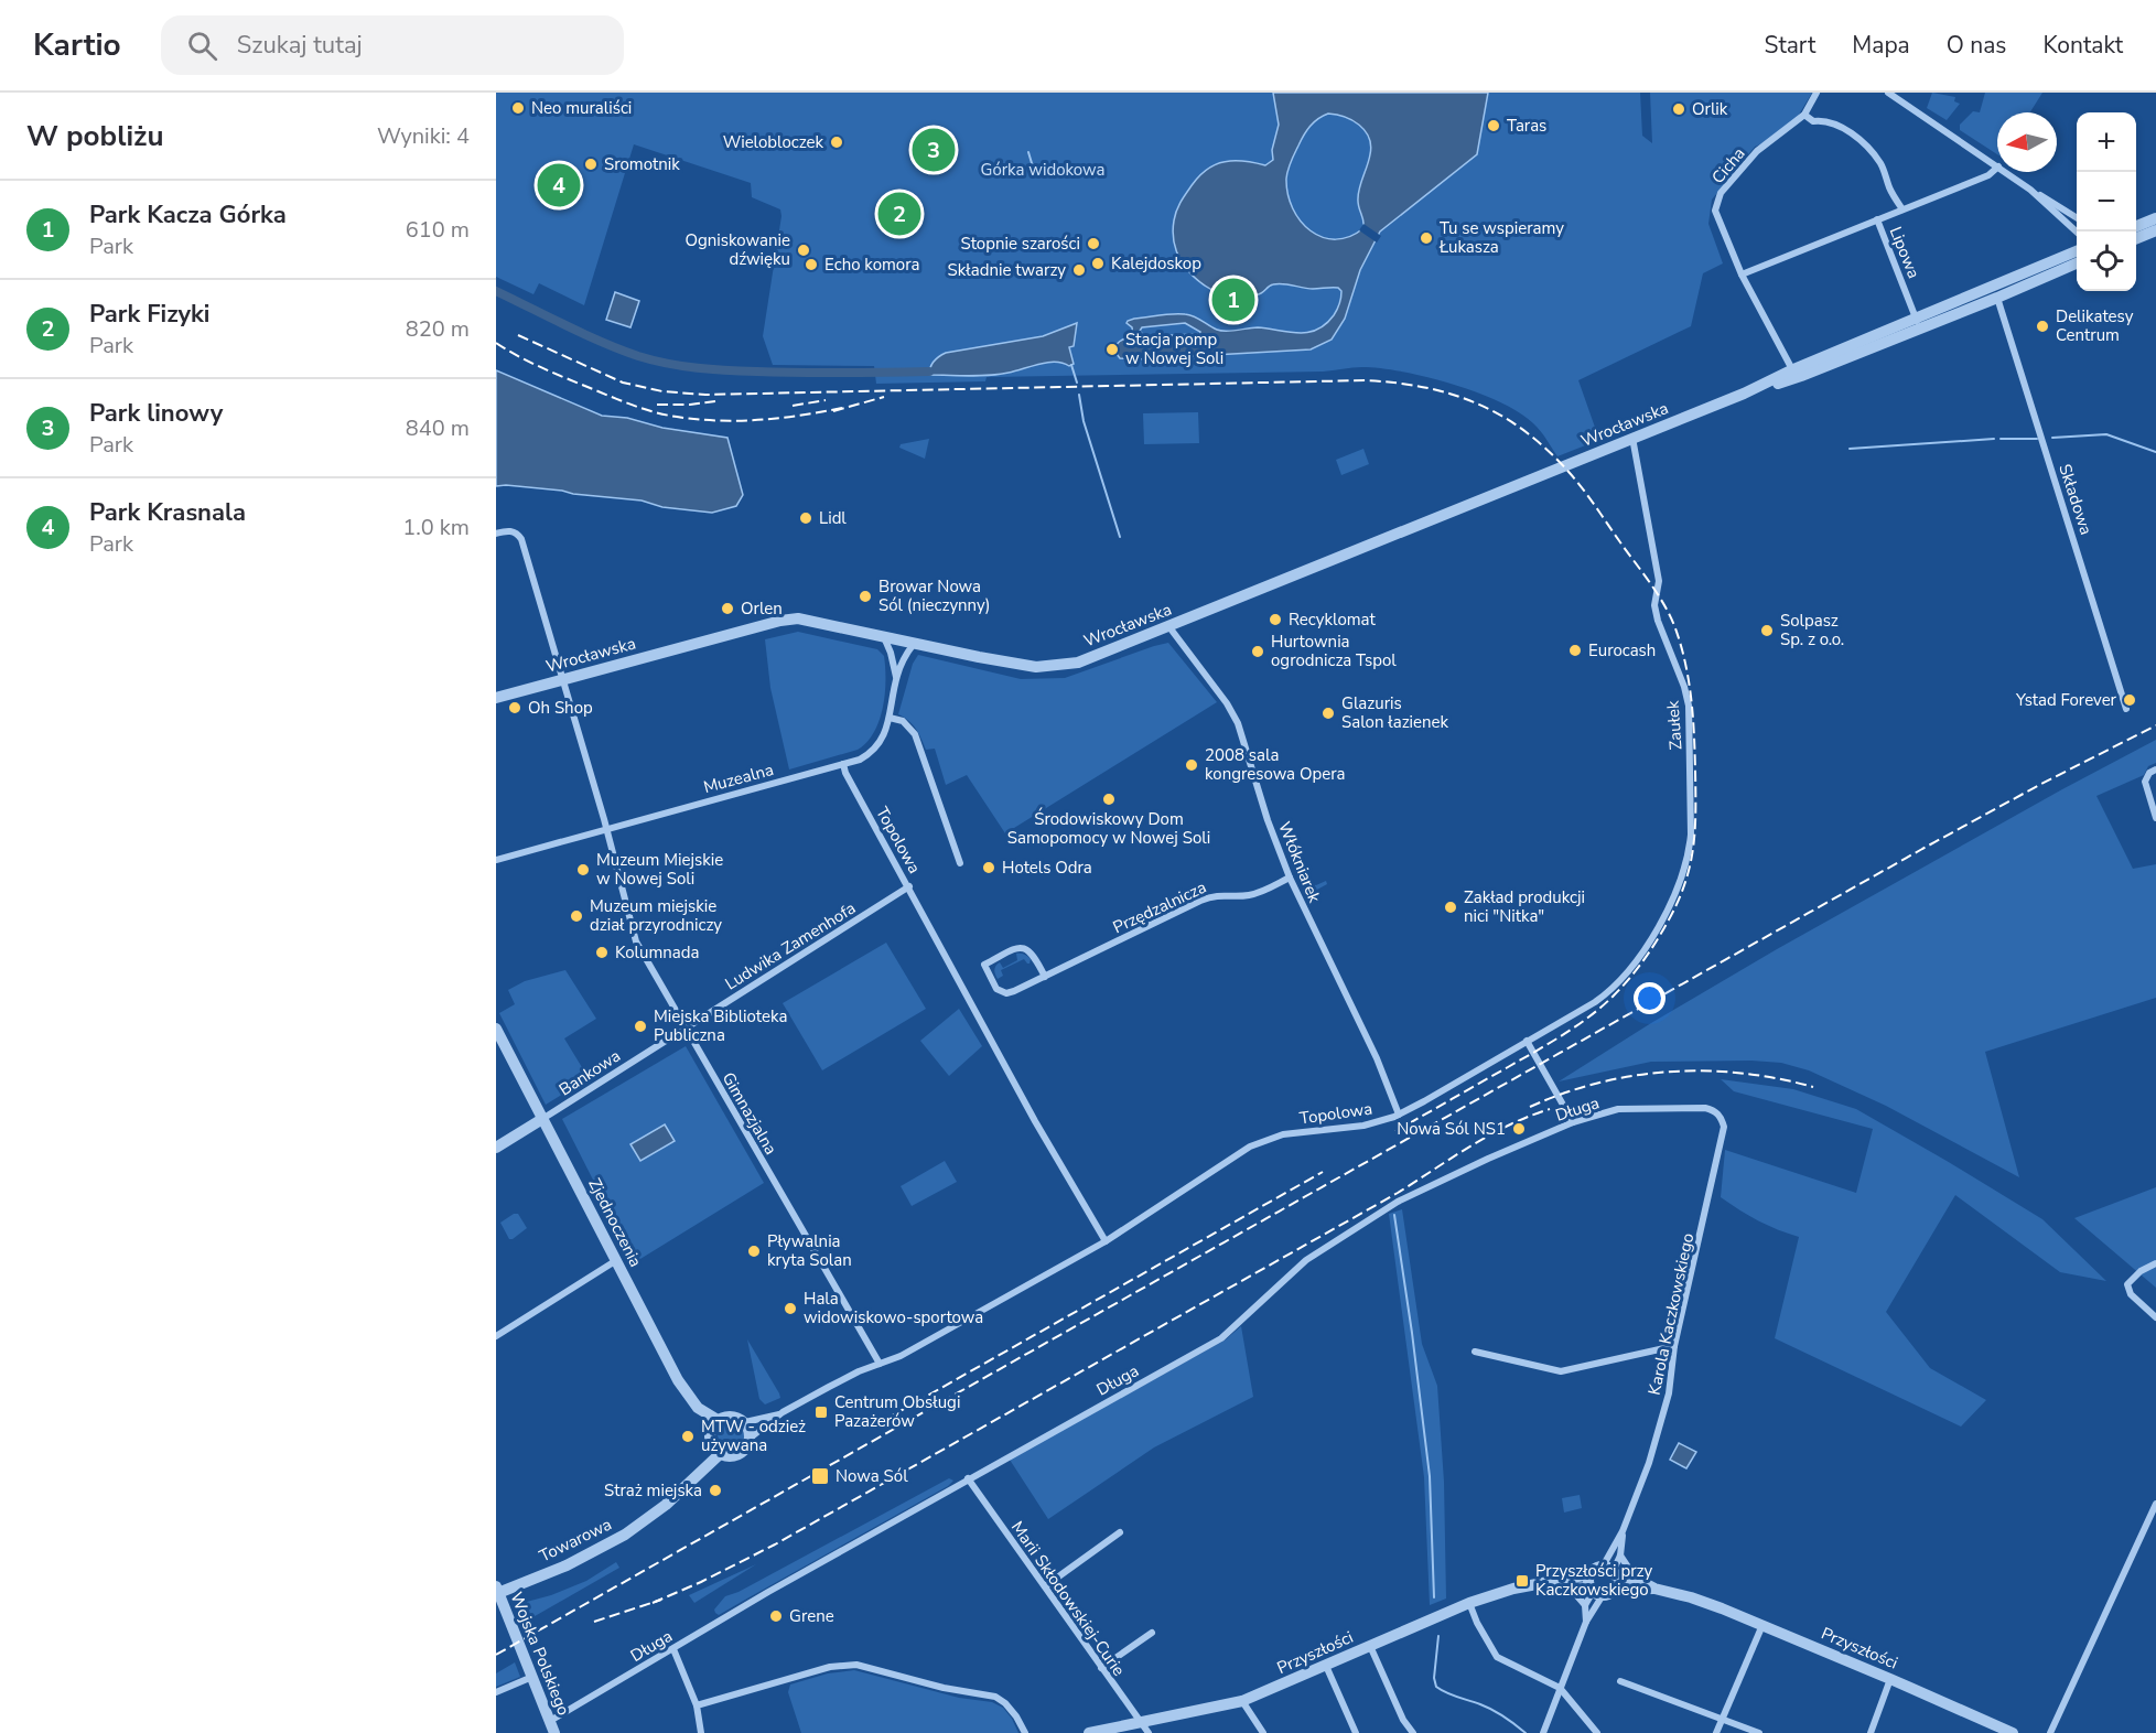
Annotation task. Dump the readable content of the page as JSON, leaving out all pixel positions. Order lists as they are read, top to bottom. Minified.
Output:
{"streets":{"street":["Cicha","Lipowa","Wrocławska","Składowa","Zaułek","Muzealna","Topolowa","Włókniarek","Przędzalnicza","Ludwika Zamenhofa","Bankowa","Długa","Gimnazjalna","Zjednoczenia","Karola Kaczkowskiego","Towarowa","Marii Skłodowskiej-Curie","Przyszłości","Wojska Polskiego"]},"crossings":[["Cicha","Lipowa"],["Cicha","Wrocławska"],["Lipowa","Wrocławska"],["Wrocławska","Składowa"],["Wrocławska","Zaułek"],["Wrocławska","Muzealna"],["Wrocławska","Włókniarek"],["Wrocławska","Gimnazjalna"],["Zaułek","Topolowa"],["Muzealna","Topolowa"],["Muzealna","Gimnazjalna"],["Topolowa","Włókniarek"],["Topolowa","Ludwika Zamenhofa"],["Topolowa","Gimnazjalna"],["Włókniarek","Przędzalnicza"],["Ludwika Zamenhofa","Bankowa"],["Ludwika Zamenhofa","Gimnazjalna"],["Bankowa","Gimnazjalna"],["Bankowa","Zjednoczenia"],["Długa","Karola Kaczkowskiego"],["Długa","Marii Skłodowskiej-Curie"],["Długa","Wojska Polskiego"],["Zjednoczenia","Towarowa"],["Towarowa","Wojska Polskiego"],["Marii Skłodowskiej-Curie","Przyszłości"]],"parks":["Górka widokowa"],"places":{"other":["Neo muraliści","Orlik","Taras","Wielobloczek","Sromotnik","Tu se wspieramy Łukasza","Stopnie szarości","Ogniskowanie dźwięku","Kalejdoskop","Echo komora","Składnie twarzy","Delikatesy Centrum","Stacja pomp w Nowej Soli","Lidl","Browar Nowa Sól (nieczynny)","Orlen","Recyklomat","Solpasz Sp. z o.o.","Eurocash","Hurtownia ogrodnicza Tspol","Ystad Forever","Oh Shop","Glazuris Salon łazienek","2008 sala kongresowa Opera","Środowiskowy Dom Samopomocy w Nowej Soli","Hotels Odra","Muzeum Miejskie w Nowej Soli","Zakład produkcji nici \"Nitka\"","Muzeum miejskie dział przyrodniczy","Kolumnada","Miejska Biblioteka Publiczna","Nowa Sól NS1","Pływalnia kryta Solan","Hala widowiskowo-sportowa","MTW - odzież używana","Straż miejska","Grene"],"transit":["Centrum Obsługi Pazażerów","Nowa Sól","Przyszłości przy Kaczkowskiego"]},"north":"left","page":{"header":"Kartio","search":"Szukaj tutaj","nav":["Start","Mapa","O nas","Kontakt"],"heading":["W pobliżu","Wyniki: 4"],"map_buttons":["+","−"],"pins":["3","4","2","1"],"list":[{"mark":"1","name":"Park Kacza Górka","note":"Park","value":"610 m"},{"mark":"2","name":"Park Fizyki","note":"Park","value":"820 m"},{"mark":"3","name":"Park linowy","note":"Park","value":"840 m"},{"mark":"4","name":"Park Krasnala","note":"Park","value":"1.0 km"}]}}
